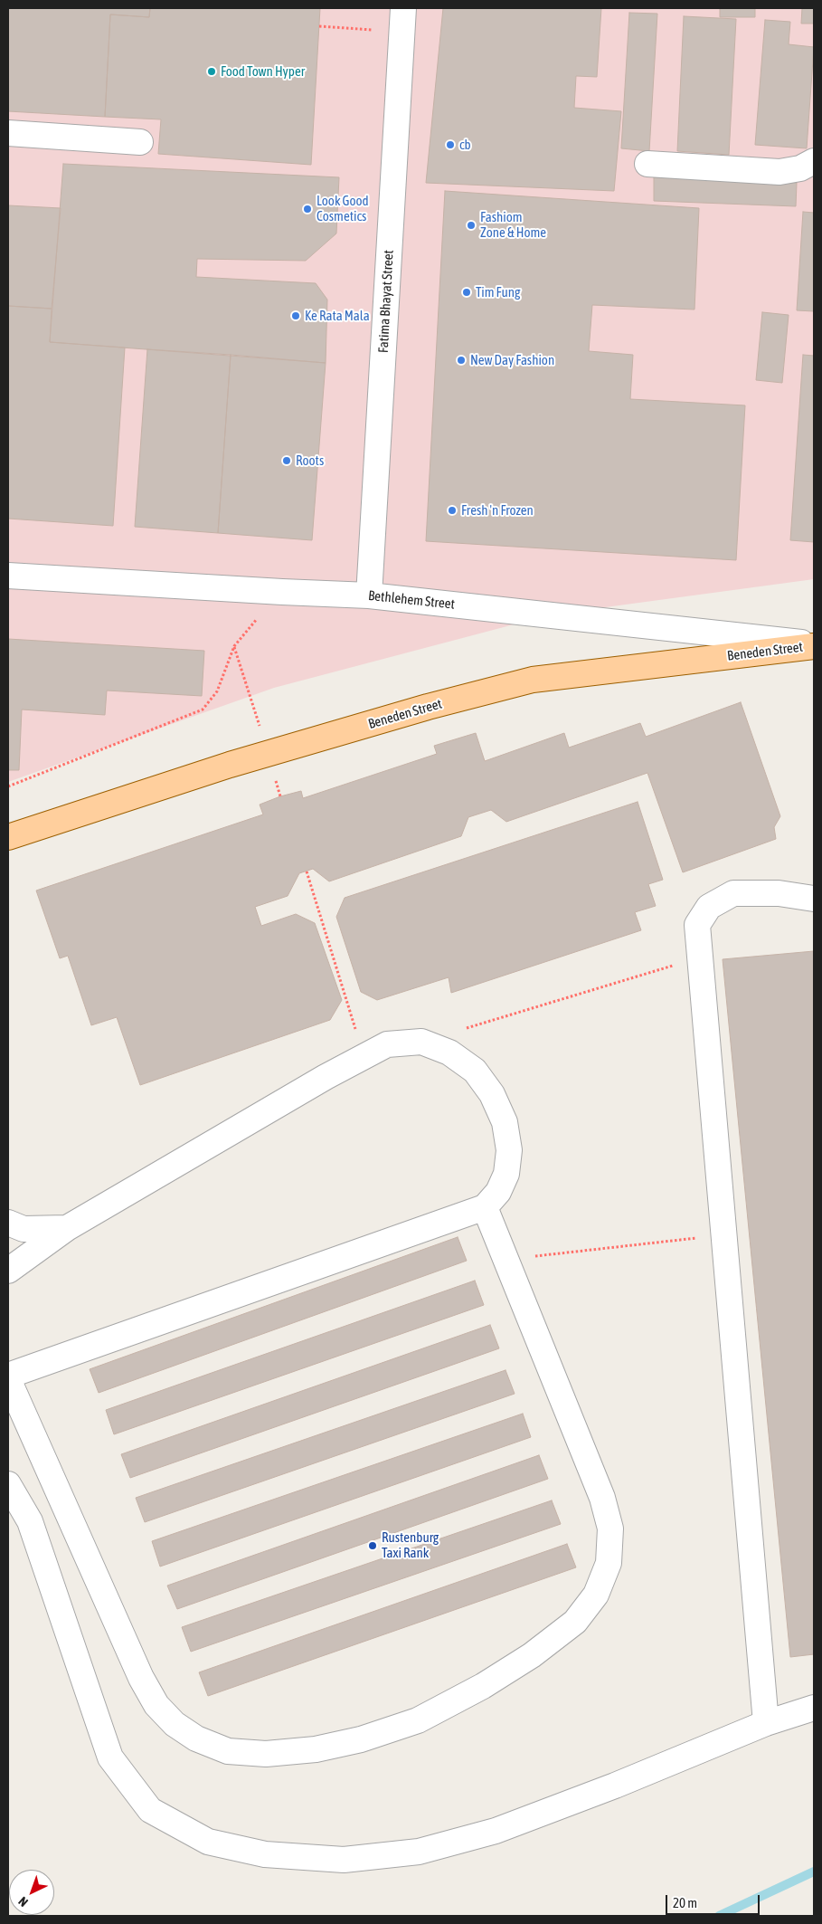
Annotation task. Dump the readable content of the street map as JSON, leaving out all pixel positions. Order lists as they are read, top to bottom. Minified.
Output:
{"streets":{"main road":["Beneden Street"],"street":["Fatima Bhayat Street","Bethlehem Street"]},"crossings":[["Fatima Bhayat Street","Bethlehem Street"],["Bethlehem Street","Beneden Street"]],"places":["Food Town Hyper","cb","Look Good Cosmetics","Fashiom Zone & Home","Tim Fung","Ke Rata Mala","New Day Fashion","Roots","Fresh 'n Frozen","Rustenburg Taxi Rank"],"scale_bar":"20 m","north":"bottom left"}
